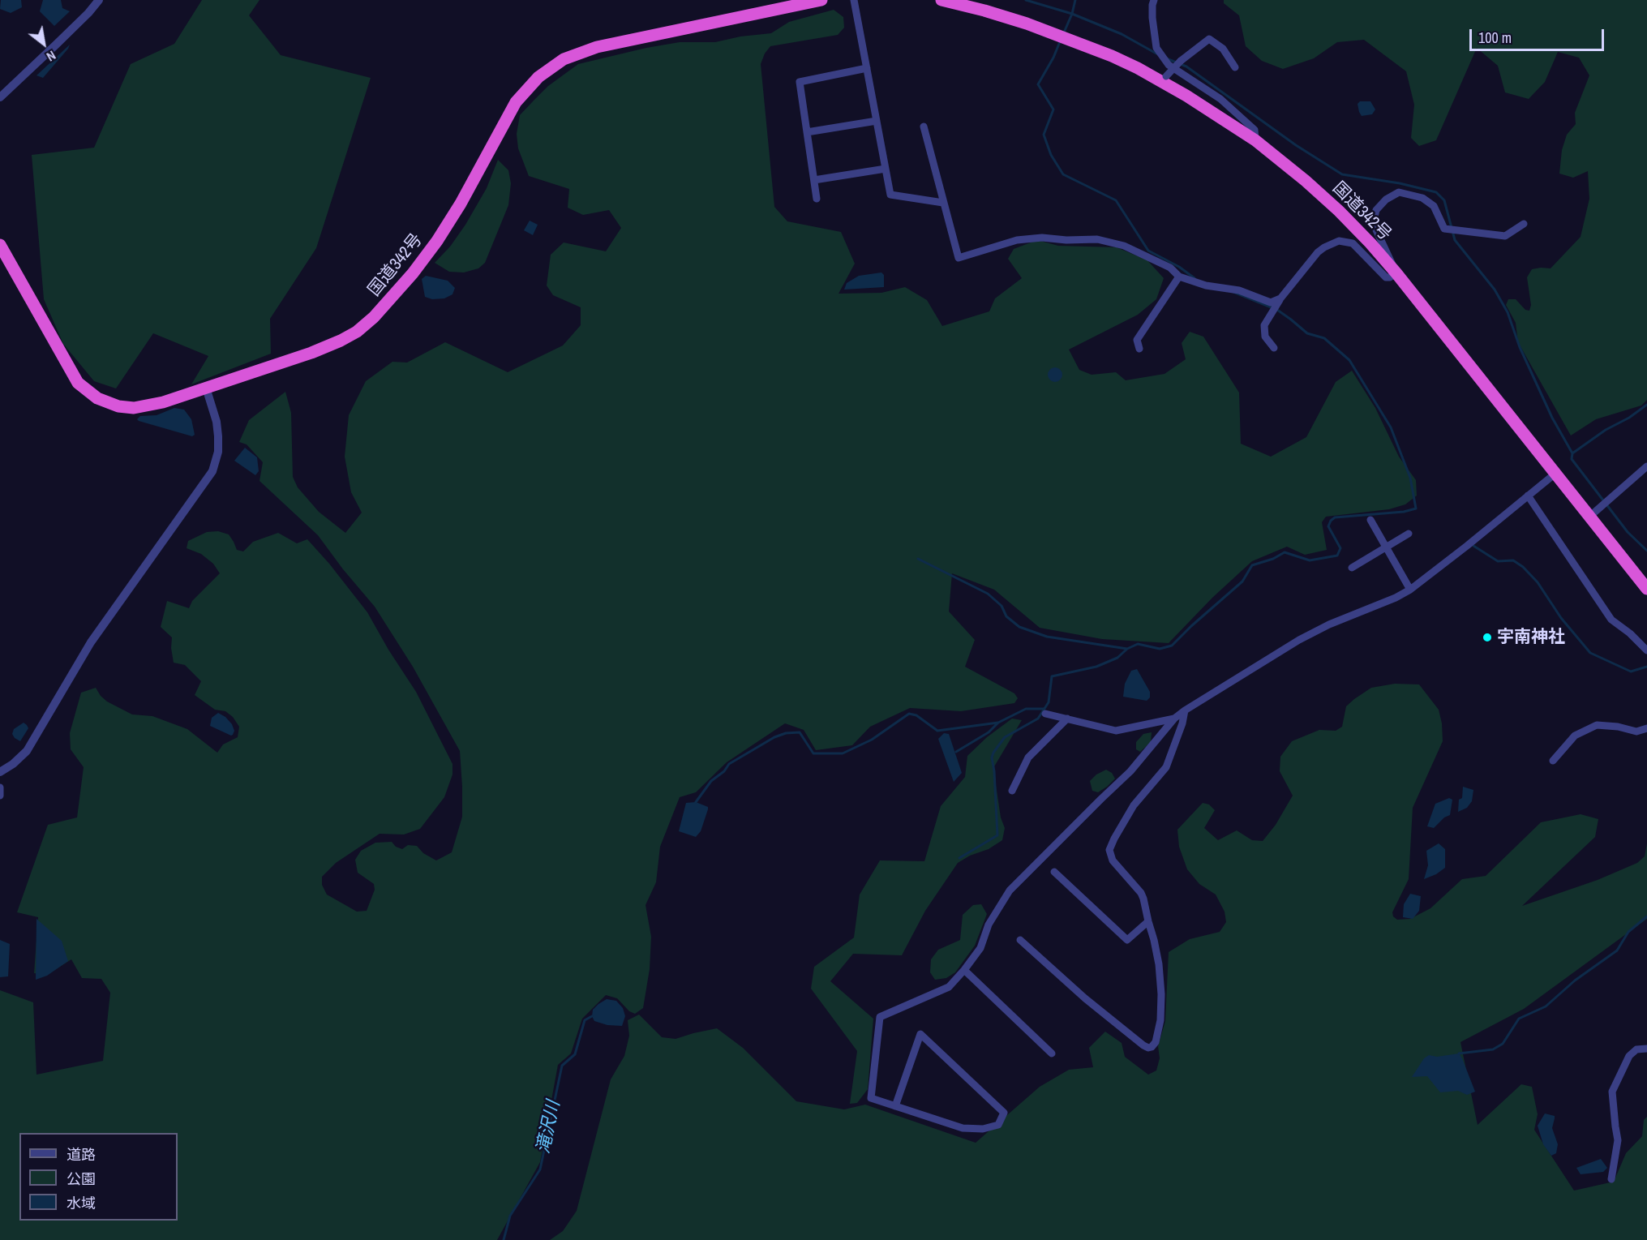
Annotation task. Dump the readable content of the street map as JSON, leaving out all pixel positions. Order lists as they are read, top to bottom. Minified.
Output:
{"streets":{"highway":["国道342号"]},"water":["滝沢川"],"places":["宇南神社"],"legend":["道路","公園","水域"],"scale_bar":"100 m","north":"bottom right"}
